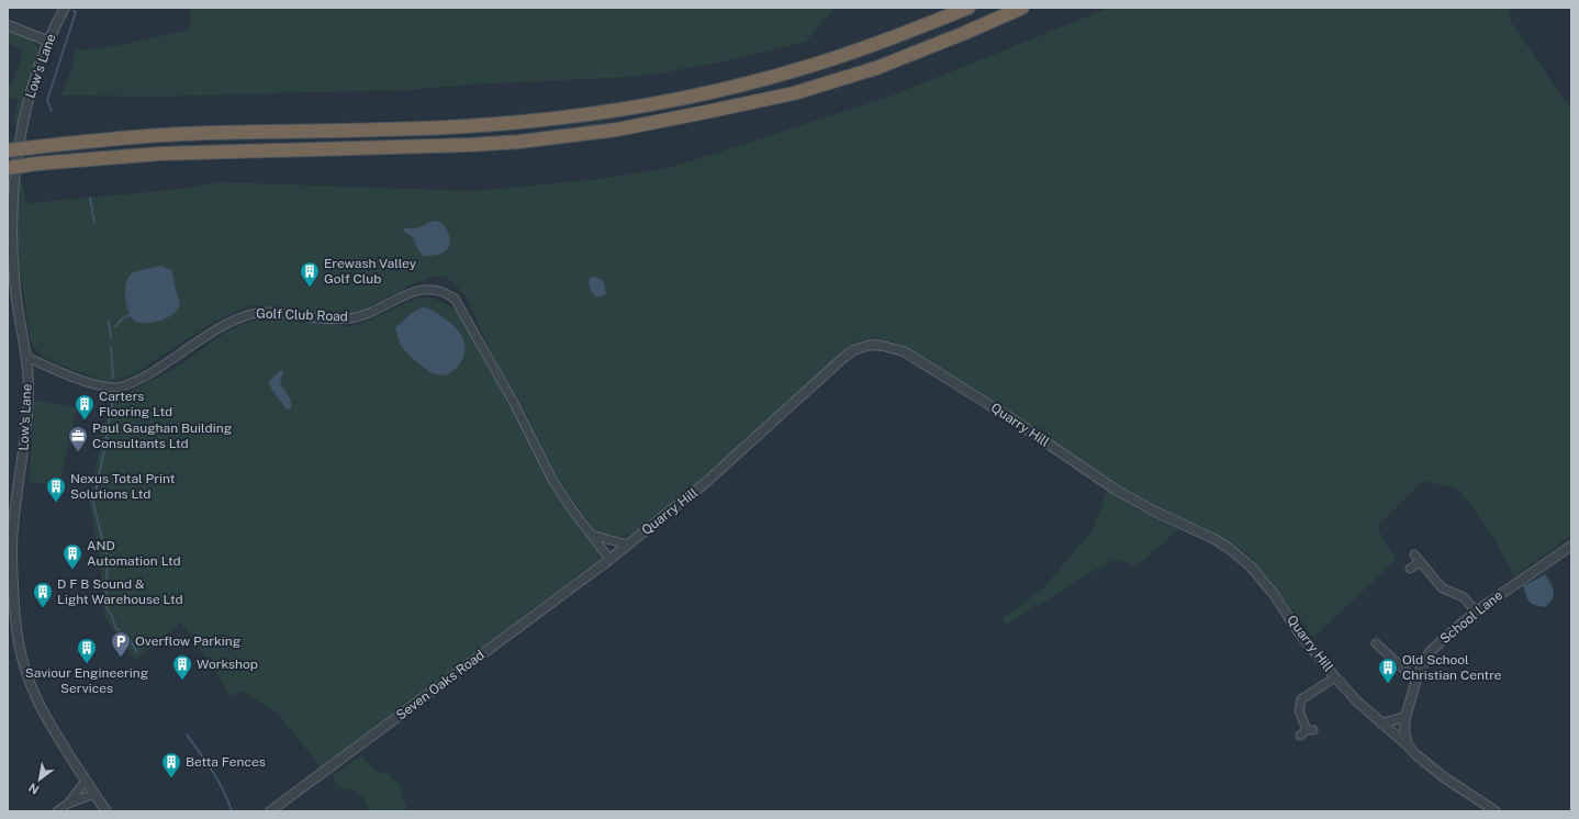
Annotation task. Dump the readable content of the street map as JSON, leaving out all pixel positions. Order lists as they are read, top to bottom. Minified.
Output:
{"streets":{"street":["Low's Lane","Golf Club Road","Quarry Hill","School Lane","Seven Oaks Road"]},"crossings":[["Low's Lane","Golf Club Road"],["Golf Club Road","Quarry Hill"],["Golf Club Road","Seven Oaks Road"],["Quarry Hill","School Lane"],["Quarry Hill","Seven Oaks Road"]],"places":{"building":["Erewash Valley Golf Club","Carters Flooring Ltd","Nexus Total Print Solutions Ltd","AND Automation Ltd","D F B Sound & Light Warehouse Ltd","Saviour Engineering Services","Workshop","Old School Christian Centre","Betta Fences"],"office":["Paul Gaughan Building Consultants Ltd"],"parking":["Overflow Parking"]},"north":"bottom left"}
